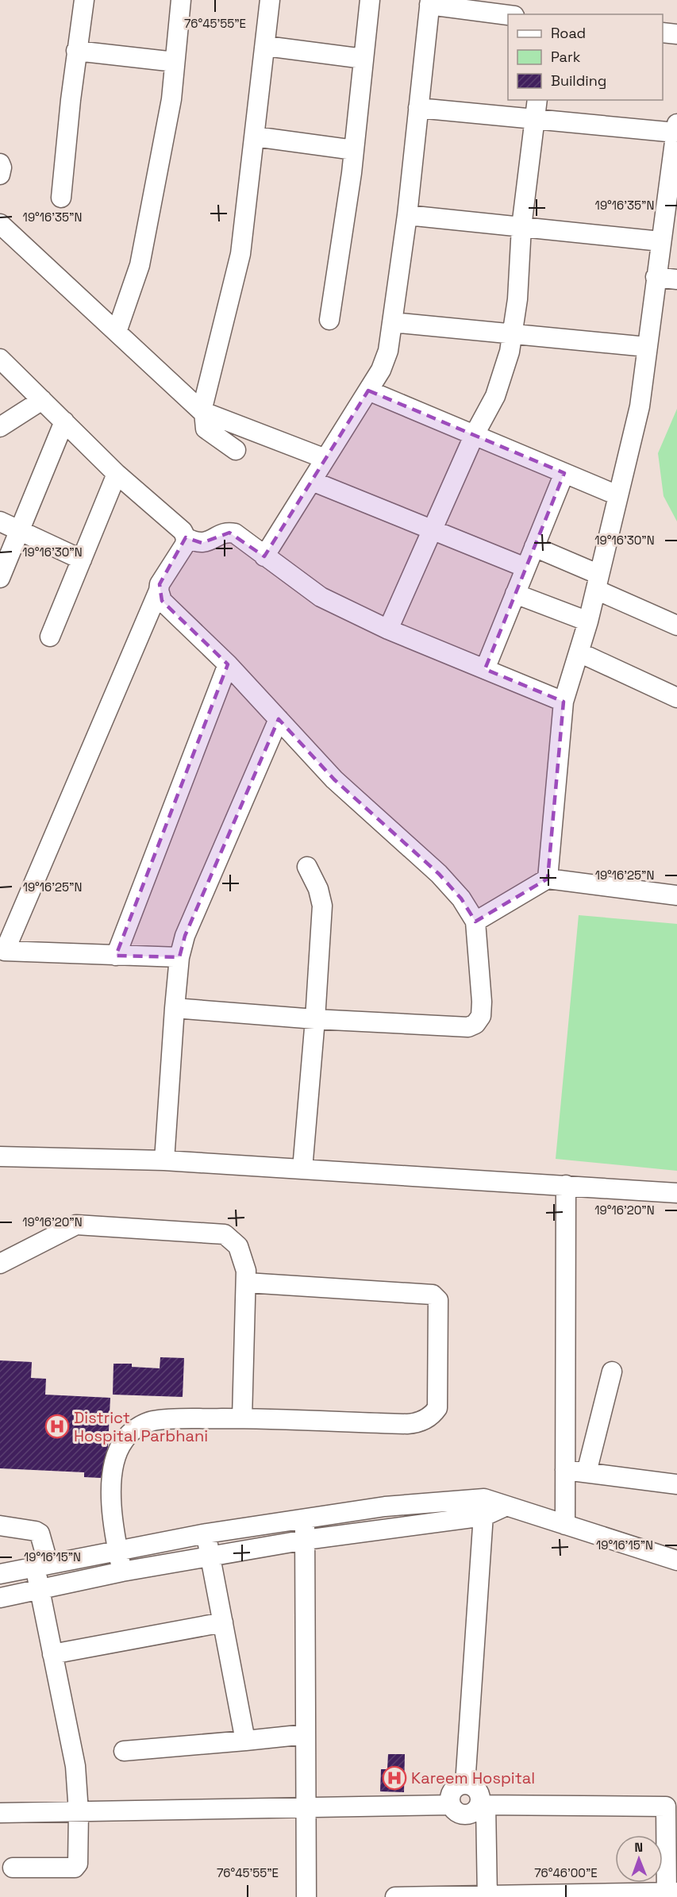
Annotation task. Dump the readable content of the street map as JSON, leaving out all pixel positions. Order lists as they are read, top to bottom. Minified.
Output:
{"places":{"hospital":["District Hospital Parbhani","Kareem Hospital"]},"legend":["Road","Park","Building"],"north":"top","coordinates":["76°45'55\"E","19°16'35\"N","19°16'30\"N","19°16'25\"N","19°16'20\"N","19°16'15\"N","76°46'00\"E"]}
